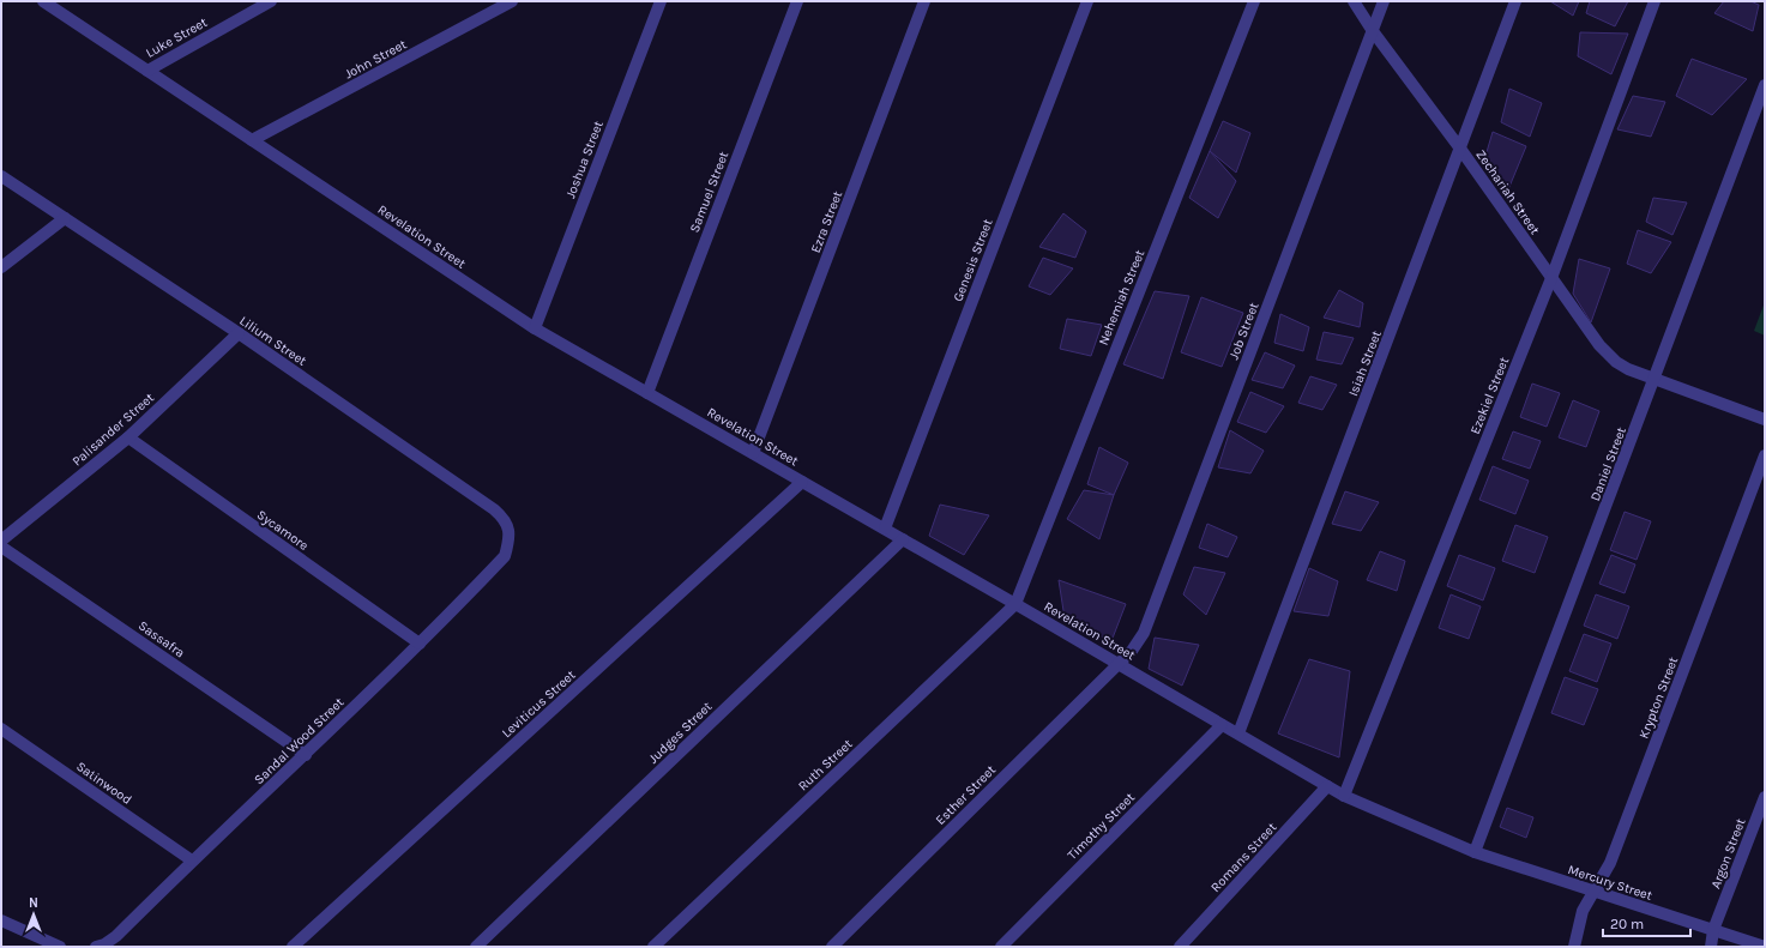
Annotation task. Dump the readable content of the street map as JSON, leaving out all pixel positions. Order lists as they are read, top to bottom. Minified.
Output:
{"streets":{"street":["Luke Street","John Street","Joshua Street","Samuel Street","Zechariah Street","Ezra Street","Revelation Street","Genesis Street","Nehemiah Street","Job Street","Lilium Street","Isiah Street","Ezekiel Street","Palisander Street","Daniel Street","Sycamore","Sassafra","Krypton Street","Leviticus Street","Judges Street","Sandal Wood Street","Ruth Street","Satinwood","Esther Street","Timothy Street","Argon Street","Romans Street","Mercury Street"]},"crossings":[["Luke Street","Revelation Street"],["John Street","Revelation Street"],["Joshua Street","Revelation Street"],["Samuel Street","Revelation Street"],["Zechariah Street","Job Street"],["Zechariah Street","Isiah Street"],["Zechariah Street","Ezekiel Street"],["Zechariah Street","Daniel Street"],["Ezra Street","Revelation Street"],["Revelation Street","Genesis Street"],["Revelation Street","Nehemiah Street"],["Revelation Street","Job Street"],["Revelation Street","Isiah Street"],["Revelation Street","Ezekiel Street"],["Revelation Street","Daniel Street"],["Revelation Street","Leviticus Street"],["Revelation Street","Judges Street"],["Revelation Street","Ruth Street"],["Revelation Street","Esther Street"],["Revelation Street","Timothy Street"],["Revelation Street","Romans Street"],["Revelation Street","Mercury Street"],["Nehemiah Street","Ruth Street"],["Job Street","Esther Street"],["Lilium Street","Palisander Street"],["Lilium Street","Sandal Wood Street"],["Palisander Street","Sycamore"],["Daniel Street","Mercury Street"],["Sycamore","Sandal Wood Street"],["Sassafra","Sandal Wood Street"],["Krypton Street","Mercury Street"],["Sandal Wood Street","Satinwood"],["Argon Street","Mercury Street"]],"scale_bar":"20 m","north":"top"}
